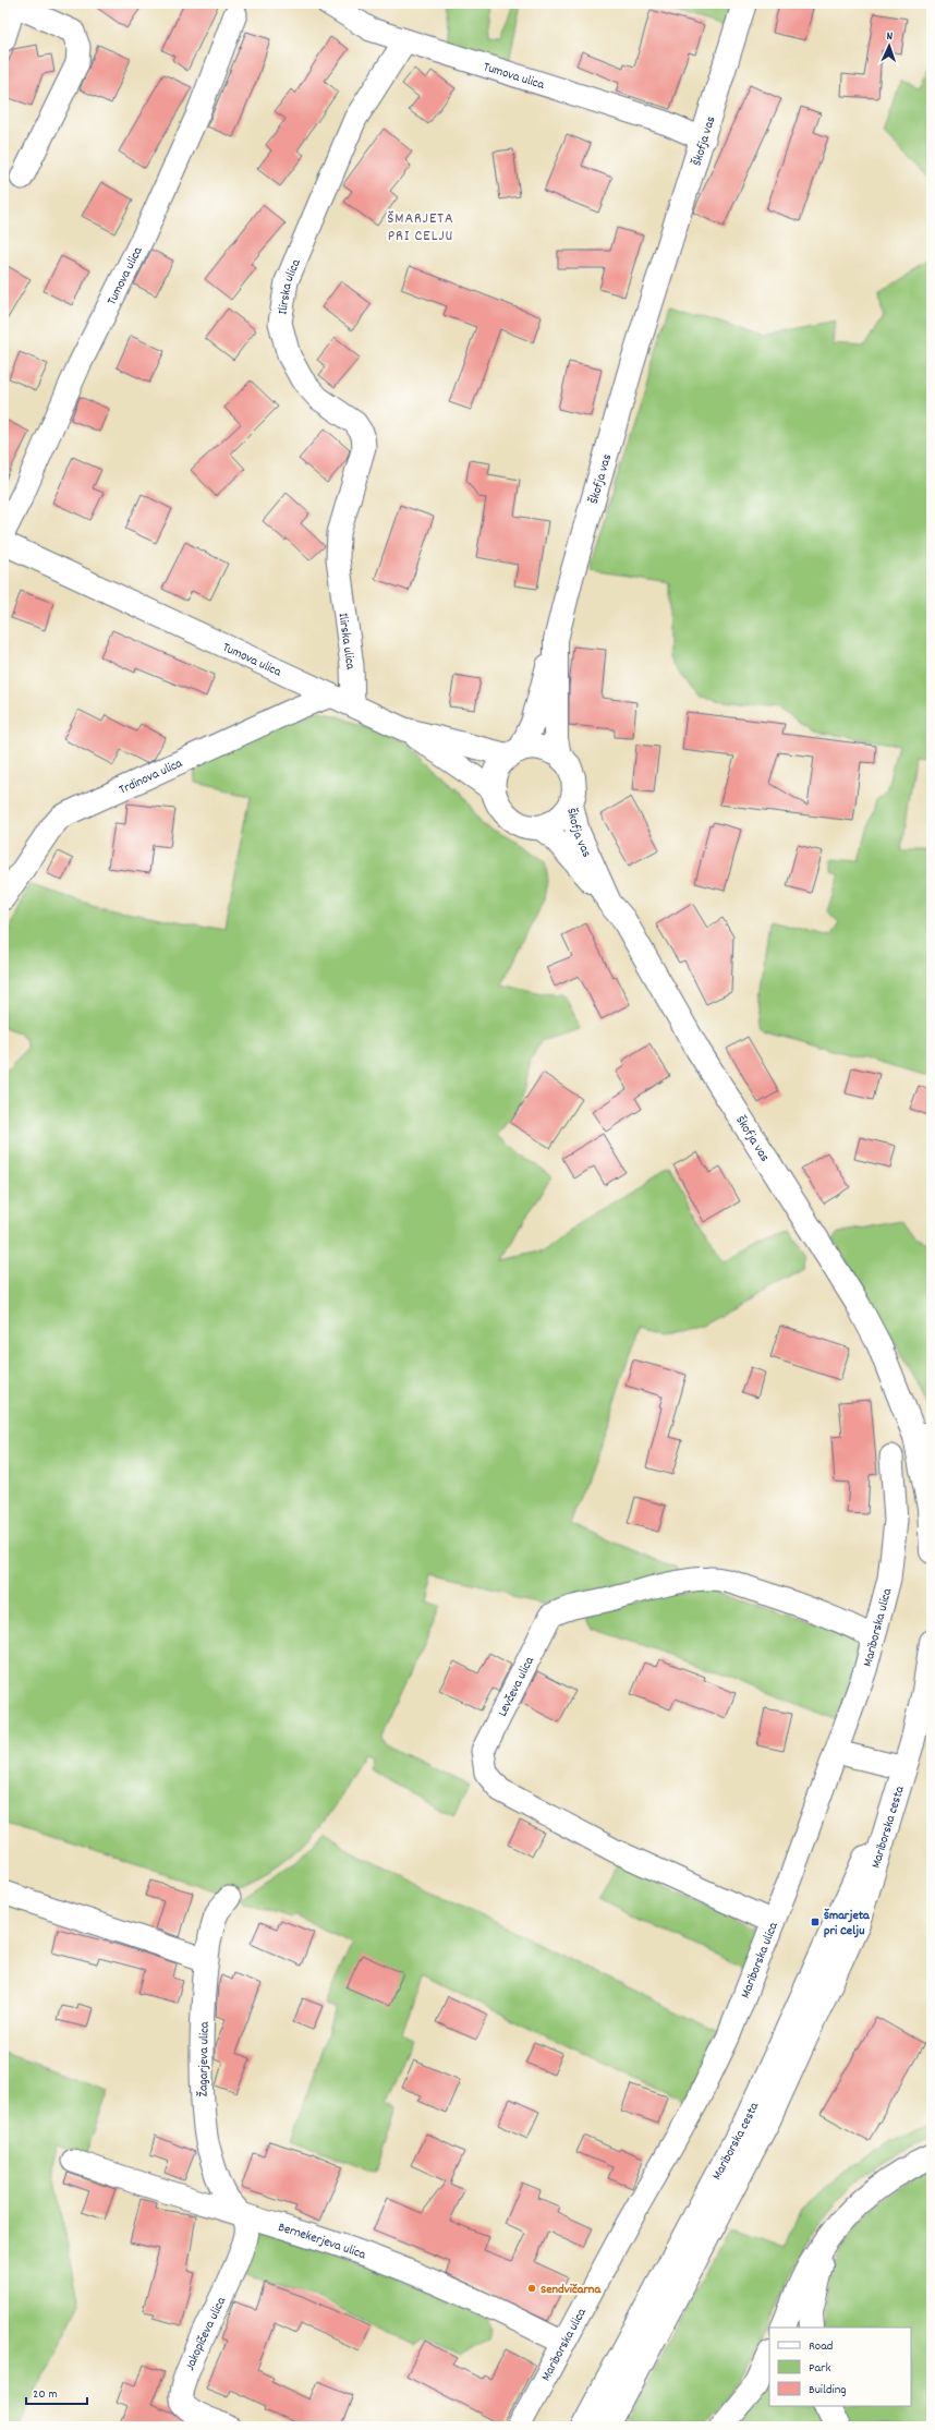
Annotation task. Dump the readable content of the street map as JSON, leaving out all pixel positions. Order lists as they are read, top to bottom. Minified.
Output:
{"streets":{"main road":["Škofja vas","Mariborska cesta"],"street":["Tumova ulica","Ilirska ulica","Trdinova ulica","Mariborska ulica","Levčeva ulica","Žagarjeva ulica","Bernekerjeva ulica","Jakopičeva ulica"]},"crossings":[["Tumova ulica","Škofja vas"],["Tumova ulica","Ilirska ulica"],["Tumova ulica","Trdinova ulica"],["Mariborska ulica","Levčeva ulica"],["Mariborska ulica","Bernekerjeva ulica"],["Žagarjeva ulica","Bernekerjeva ulica"],["Žagarjeva ulica","Jakopičeva ulica"],["Bernekerjeva ulica","Jakopičeva ulica"]],"districts":["ŠMARJETA PRI CELJU"],"places":{"transit":["Šmarjeta pri Celju"],"other":["Sendvičarna"]},"legend":["Road","Park","Building"],"scale_bar":"20 m","north":"top"}
